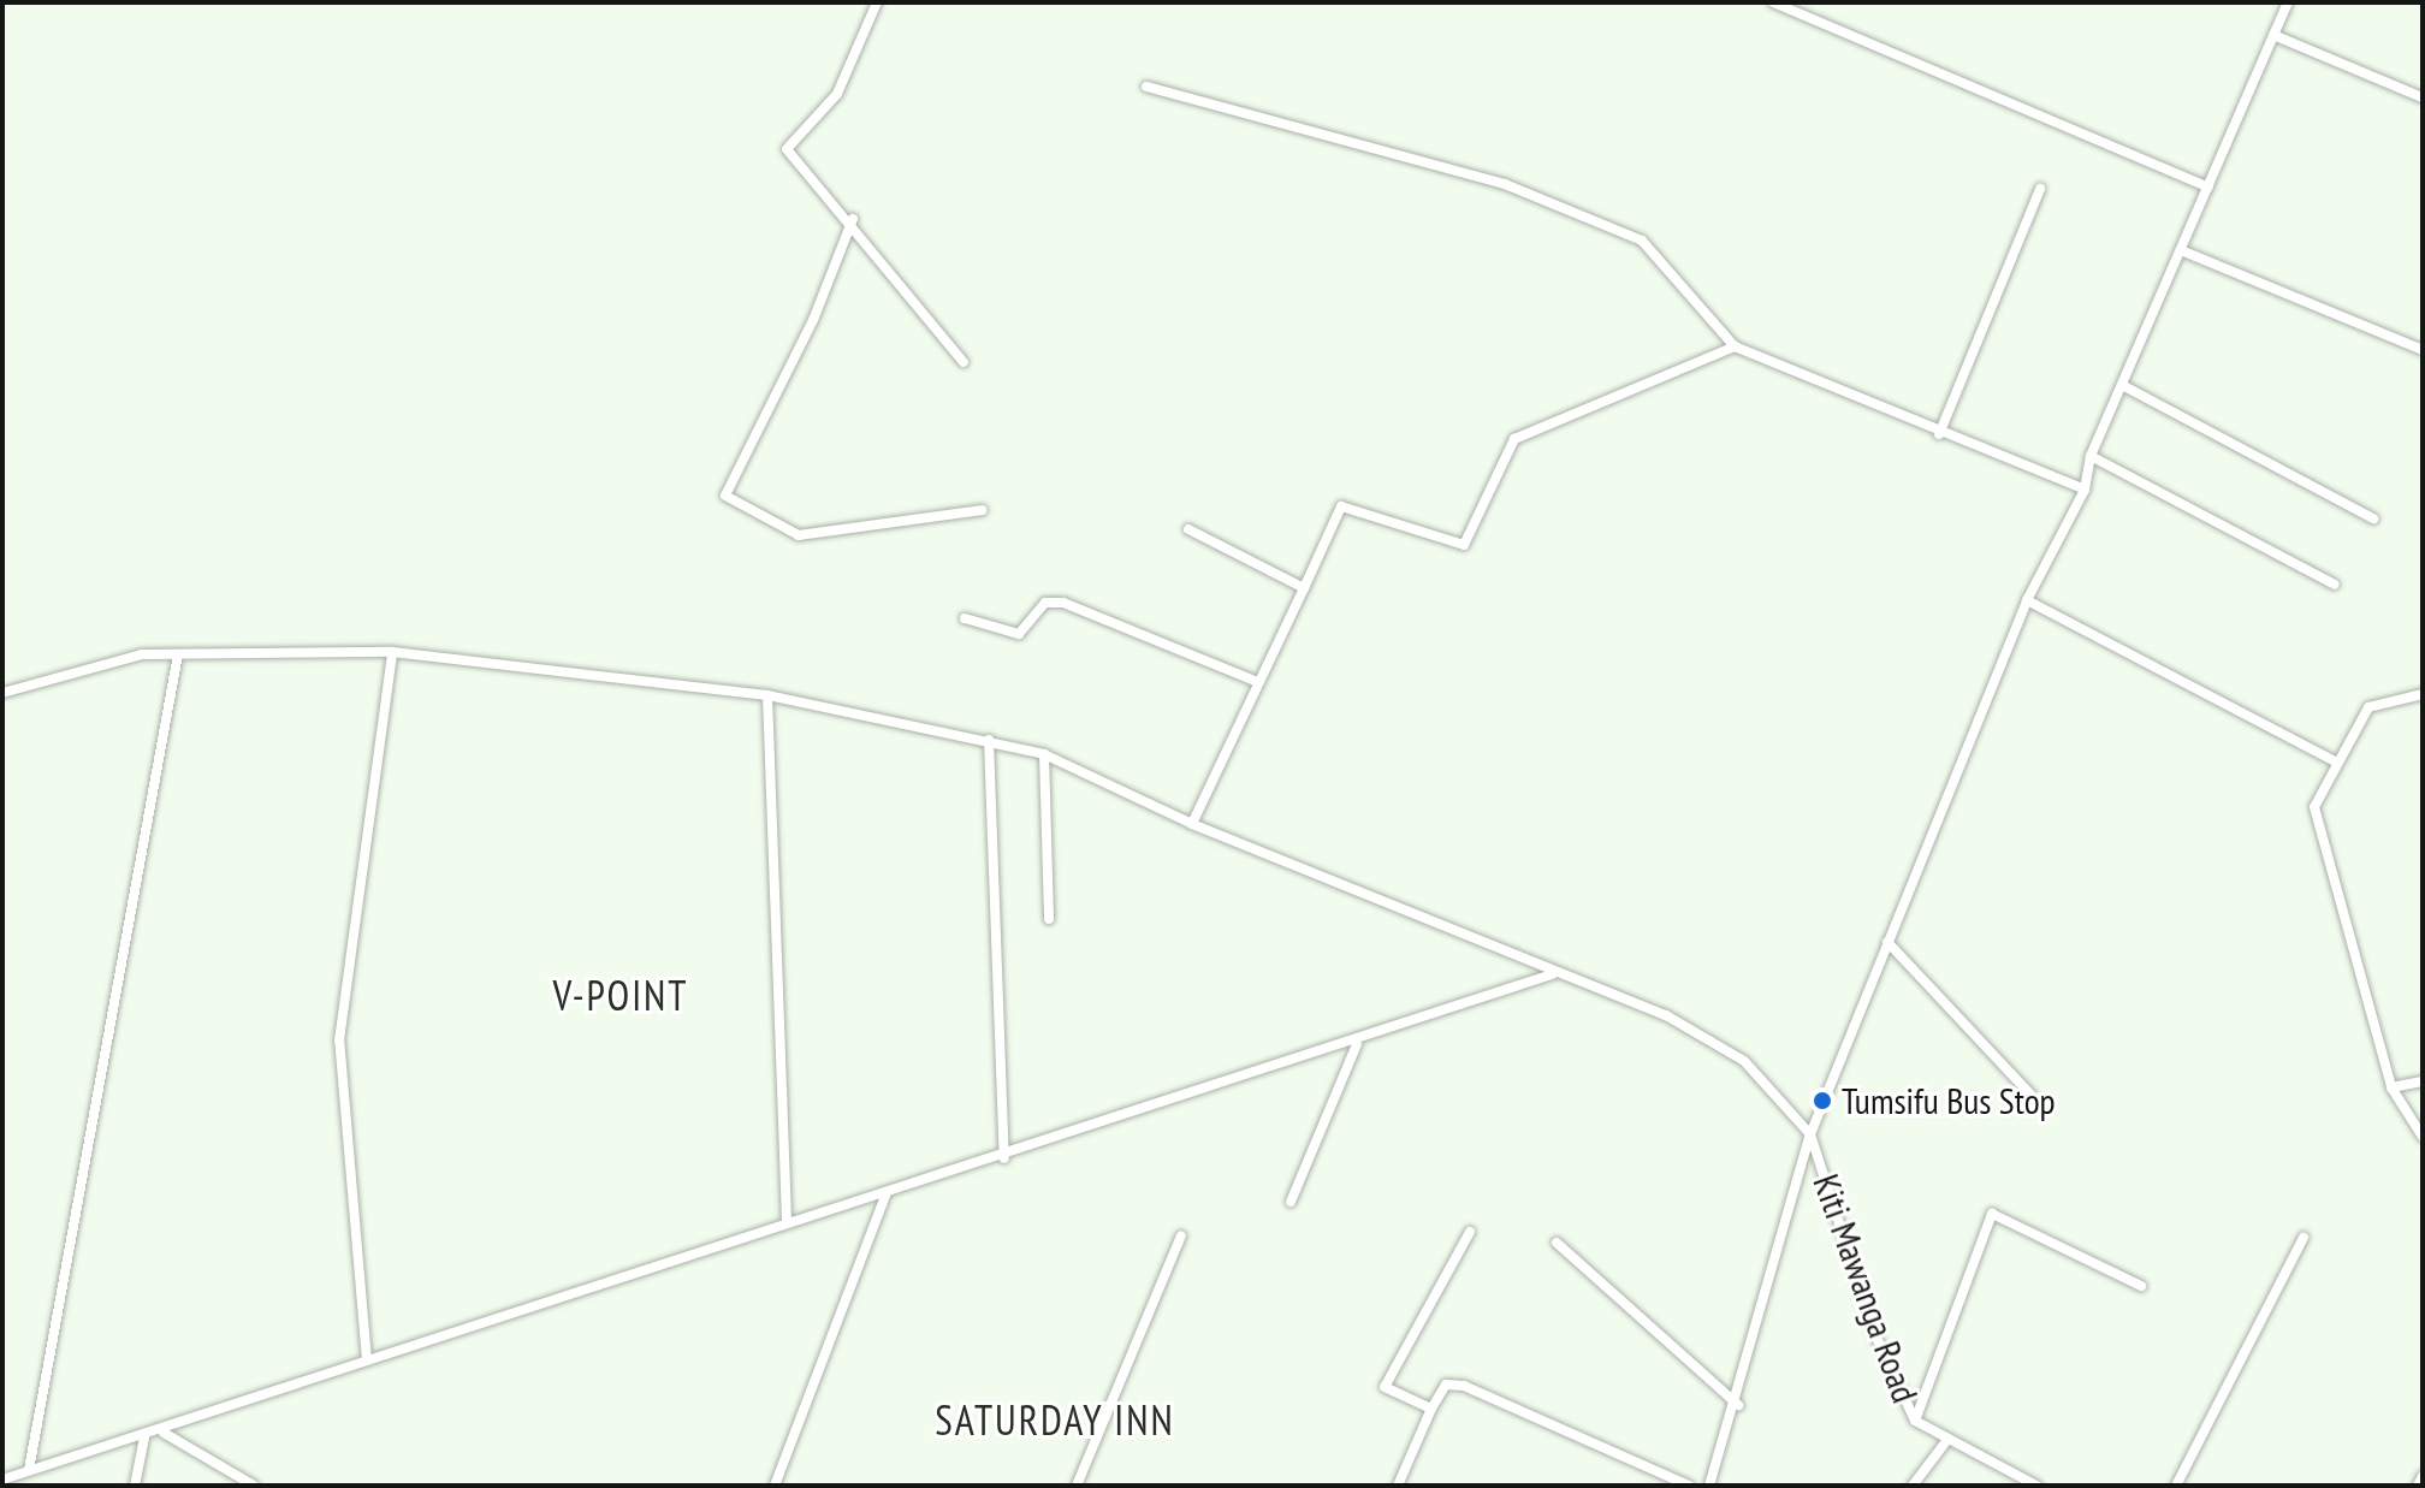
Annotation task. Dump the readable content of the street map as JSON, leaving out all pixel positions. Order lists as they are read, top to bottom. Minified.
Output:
{"streets":{"street":["Kiti Mawanga Road"]},"districts":["V-POINT","SATURDAY INN"],"places":["Tumsifu Bus Stop"]}
